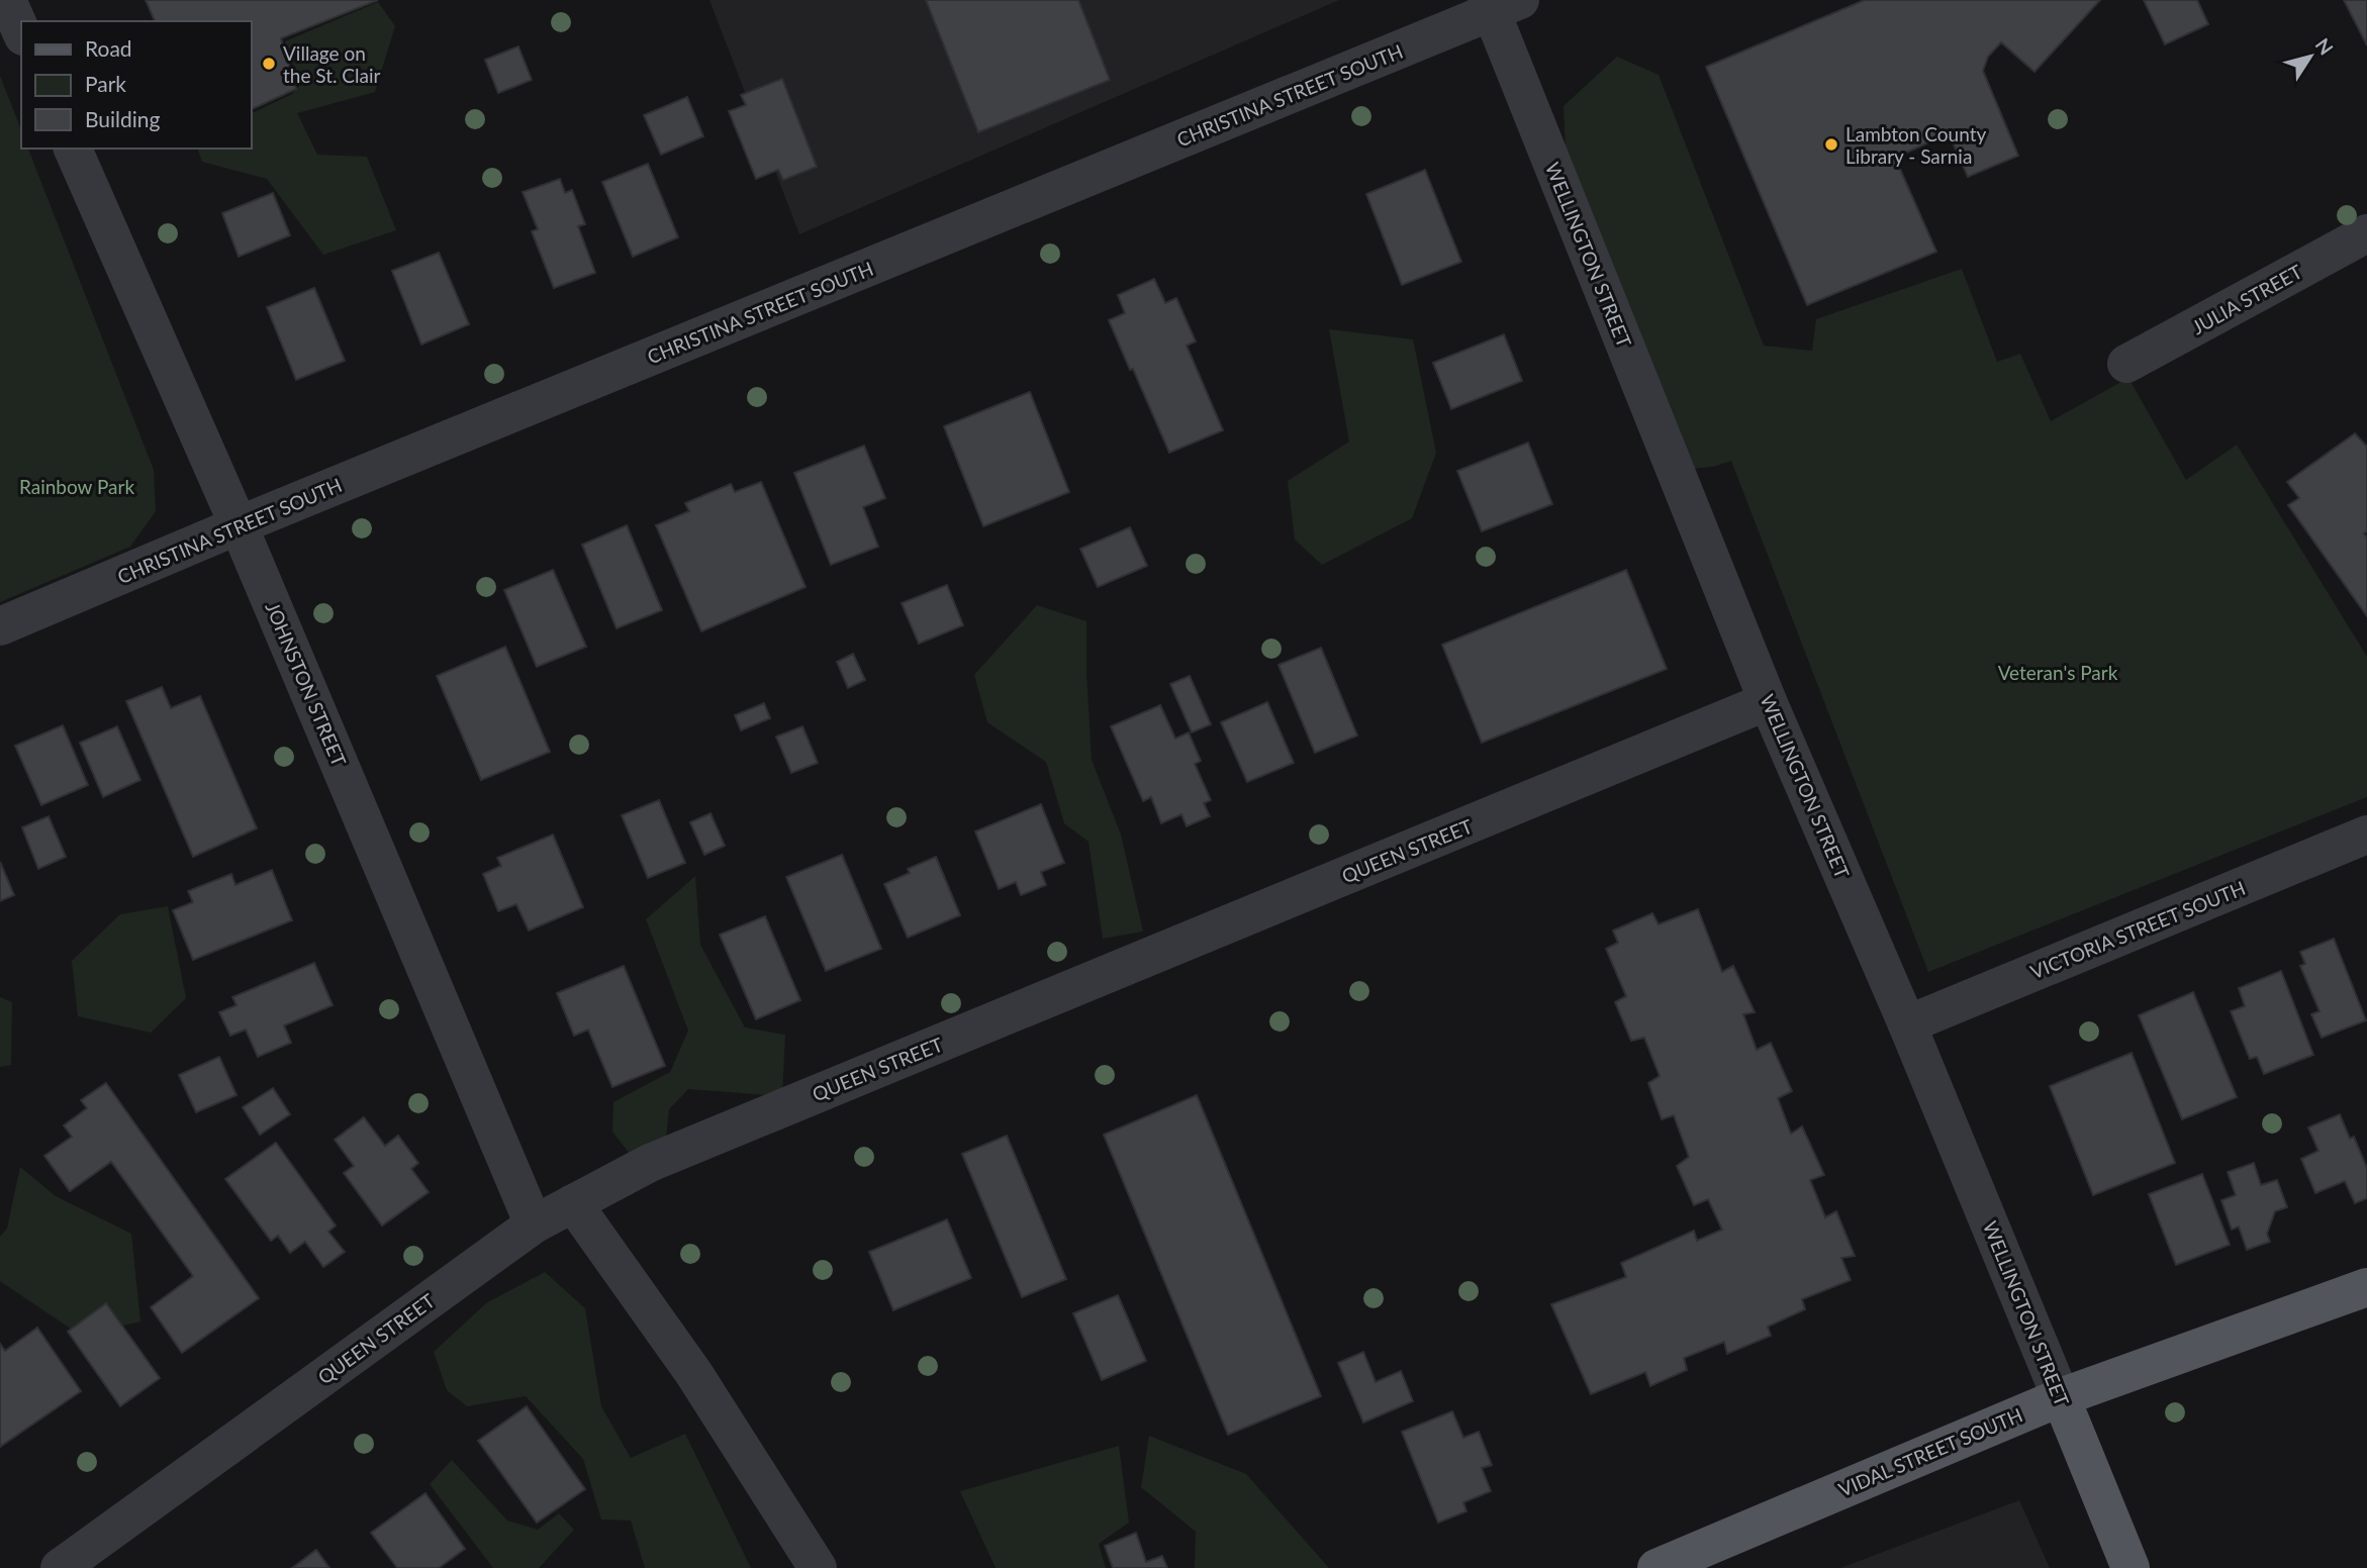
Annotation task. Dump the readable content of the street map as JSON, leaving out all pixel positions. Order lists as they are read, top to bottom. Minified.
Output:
{"streets":{"main road":["WELLINGTON STREET","VIDAL STREET SOUTH"],"street":["CHRISTINA STREET SOUTH","JULIA STREET","JOHNSTON STREET","QUEEN STREET","VICTORIA STREET SOUTH"]},"crossings":[["CHRISTINA STREET SOUTH","WELLINGTON STREET"],["CHRISTINA STREET SOUTH","JOHNSTON STREET"],["WELLINGTON STREET","QUEEN STREET"],["WELLINGTON STREET","VICTORIA STREET SOUTH"],["WELLINGTON STREET","VIDAL STREET SOUTH"],["JOHNSTON STREET","QUEEN STREET"]],"parks":["Rainbow Park","Veteran's Park"],"places":["Village on the St. Clair","Lambton County Library - Sarnia"],"legend":["Road","Park","Building"],"north":"top right"}
